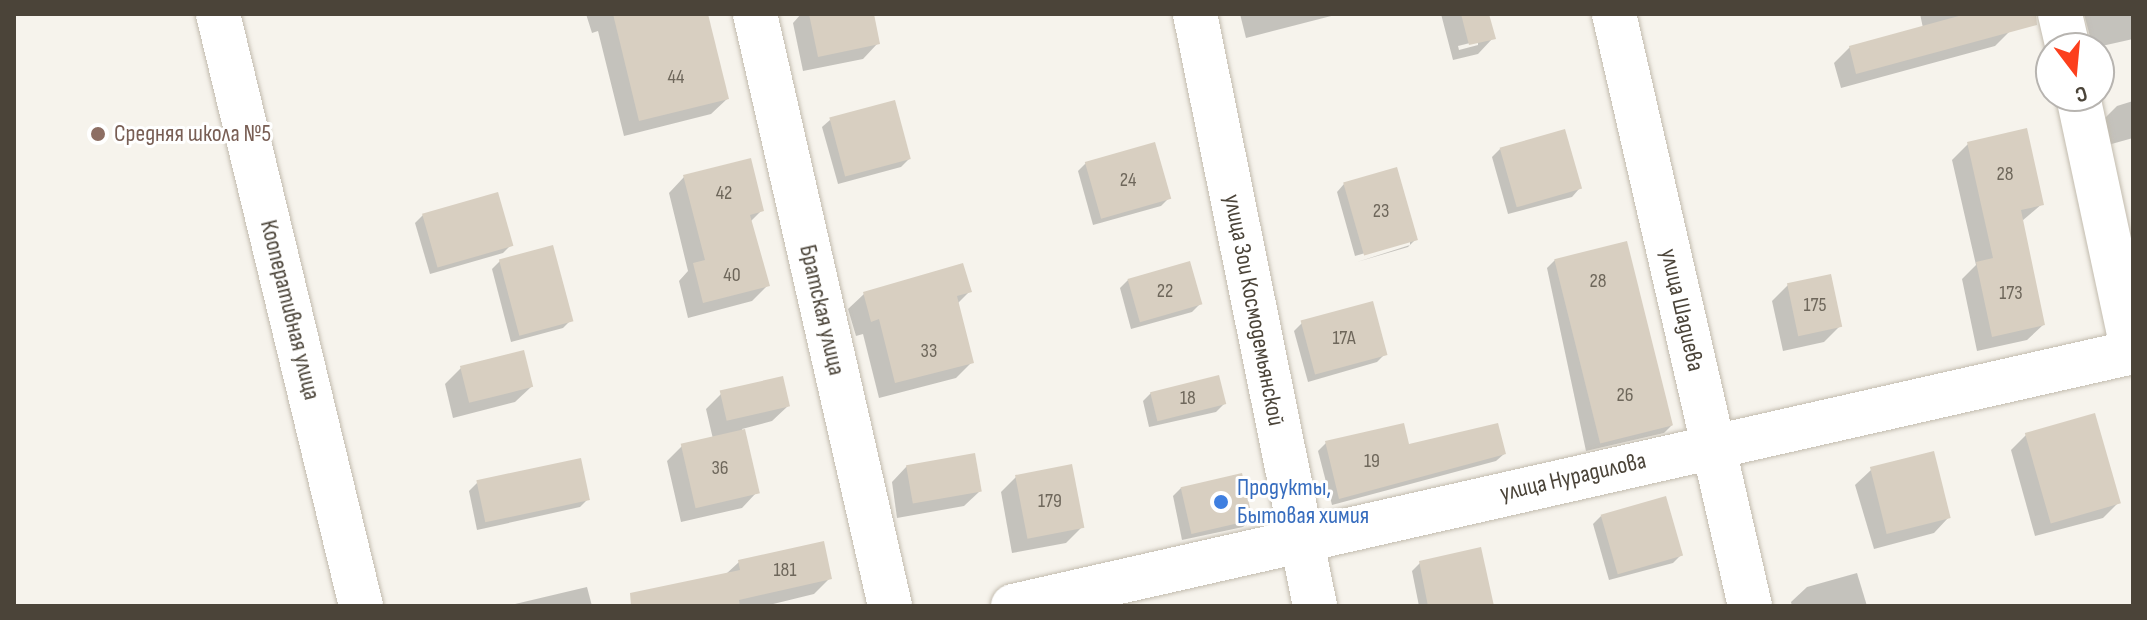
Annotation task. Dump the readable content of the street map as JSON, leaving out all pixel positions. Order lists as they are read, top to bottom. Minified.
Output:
{"streets":{"street":["Кооперативная улица","Братская улица","улица Зои Космодемьянской","улица Шадиева","улица Нурадилова"]},"crossings":[["улица Зои Космодемьянской","улица Нурадилова"],["улица Шадиева","улица Нурадилова"]],"places":["Средняя школа №5","Продукты, Бытовая химия"],"house_numbers":["44","28","24","42","23","40","28","22","173","175","17А","33","26","18","19","36","179","181"],"north":"bottom"}
